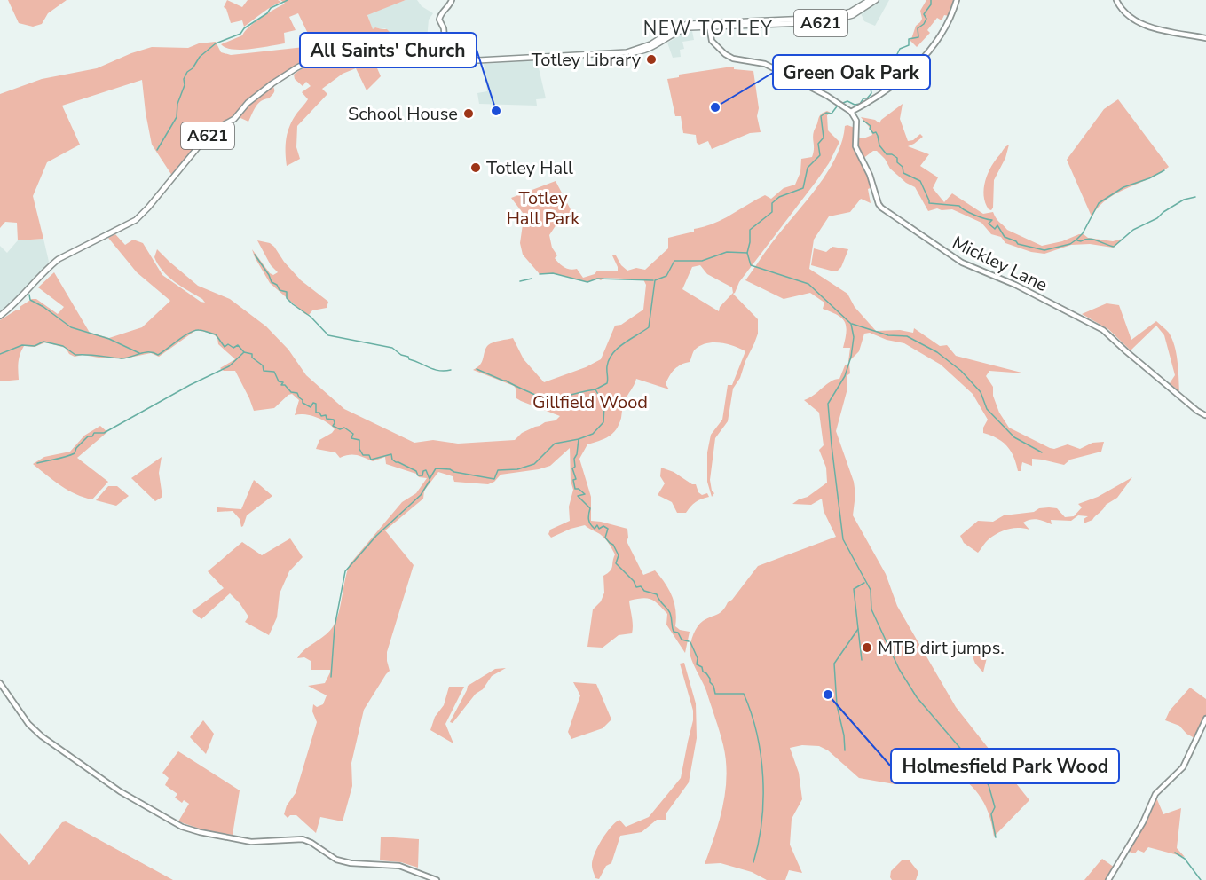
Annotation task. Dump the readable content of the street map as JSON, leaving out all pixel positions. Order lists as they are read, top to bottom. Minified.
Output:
{"streets":{"main road":["A621"],"street":["Mickley Lane"]},"districts":["NEW TOTLEY"],"parks":["Totley Hall Park","Gillfield Wood"],"places":["Totley Library","Green Oak Park","All Saints' Church","School House","Totley Hall","MTB dirt jumps.","Holmesfield Park Wood"]}
